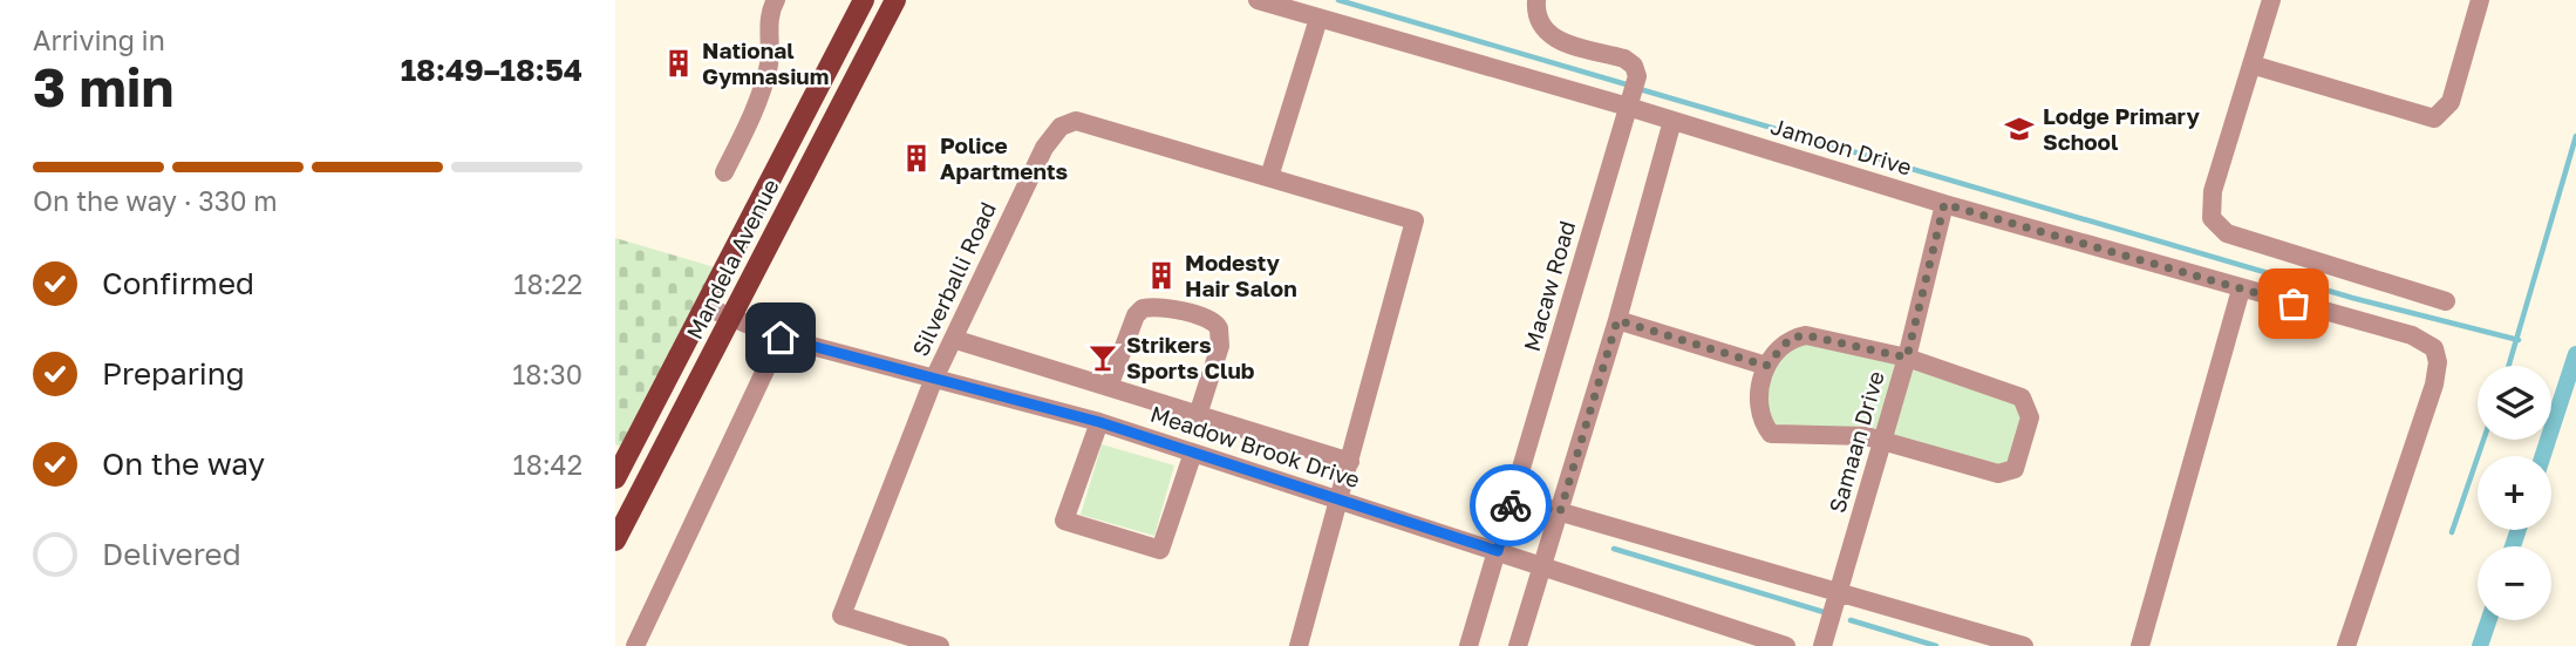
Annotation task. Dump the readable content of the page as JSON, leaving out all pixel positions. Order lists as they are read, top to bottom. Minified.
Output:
{"streets":{"main road":["Mandela Avenue"],"street":["Jamoon Drive","Silverballi Road","Macaw Road","Samaan Drive","Meadow Brook Drive"]},"crossings":[["Jamoon Drive","Macaw Road"],["Jamoon Drive","Samaan Drive"],["Mandela Avenue","Meadow Brook Drive"],["Silverballi Road","Meadow Brook Drive"],["Macaw Road","Meadow Brook Drive"]],"places":{"building":["National Gymnasium","Police Apartments","Modesty Hair Salon"],"school or university":["Lodge Primary School"],"bar":["Strikers Sports Club"]},"page":{"heading":["3 min","Arriving in","18:49–18:54"],"bar":"On the way · 330 m","list":[["Confirmed","18:22"],["Preparing","18:30"],["On the way","18:42"],"Delivered"],"map_buttons":["+","−"]}}
